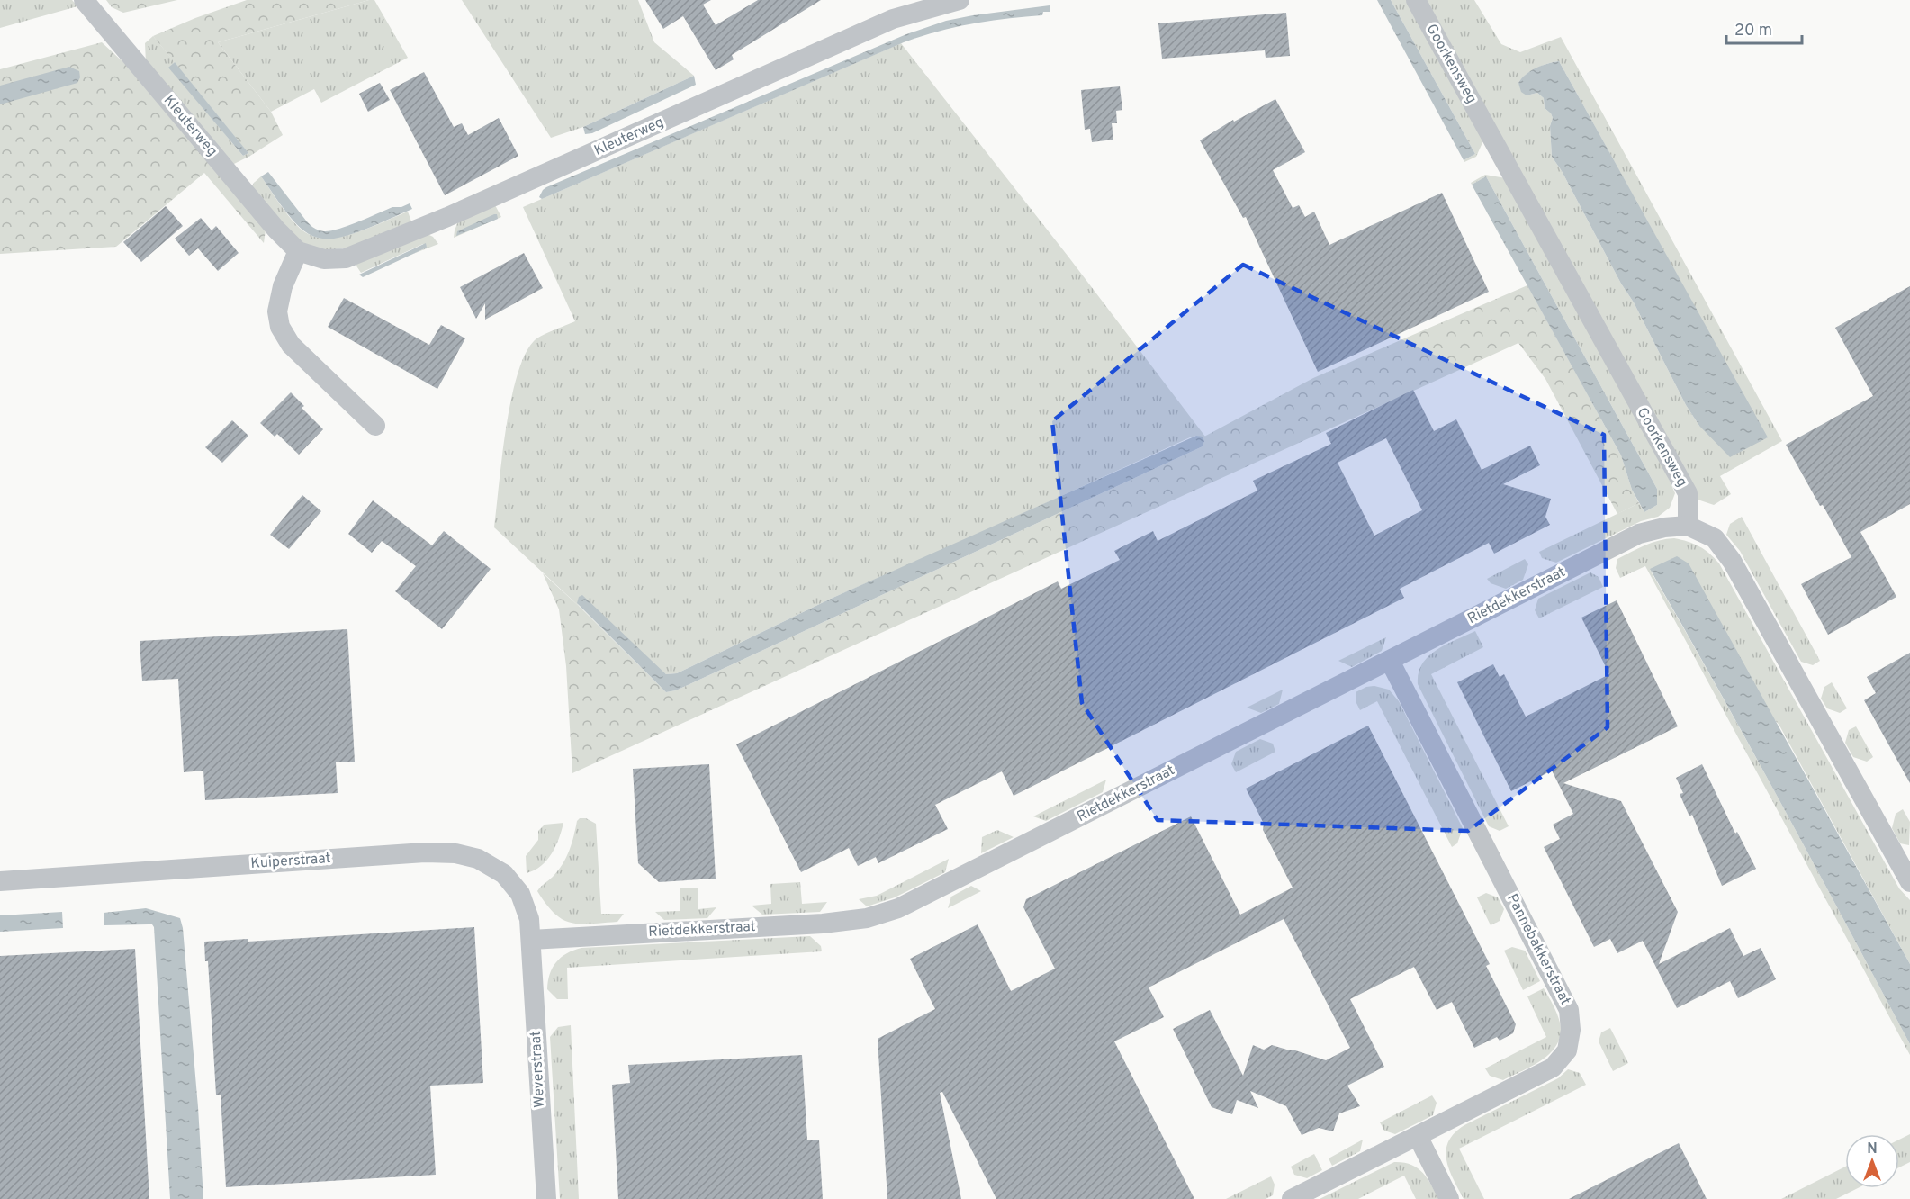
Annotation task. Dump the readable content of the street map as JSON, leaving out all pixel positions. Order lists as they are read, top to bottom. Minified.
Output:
{"streets":{"street":["Goorkensweg","Kleuterweg","Rietdekkerstraat","Kuiperstraat","Pannebakkerstraat","Weverstraat"]},"crossings":[["Goorkensweg","Rietdekkerstraat"],["Rietdekkerstraat","Kuiperstraat"],["Rietdekkerstraat","Pannebakkerstraat"],["Rietdekkerstraat","Weverstraat"],["Kuiperstraat","Weverstraat"]],"scale_bar":"20 m","north":"top"}
